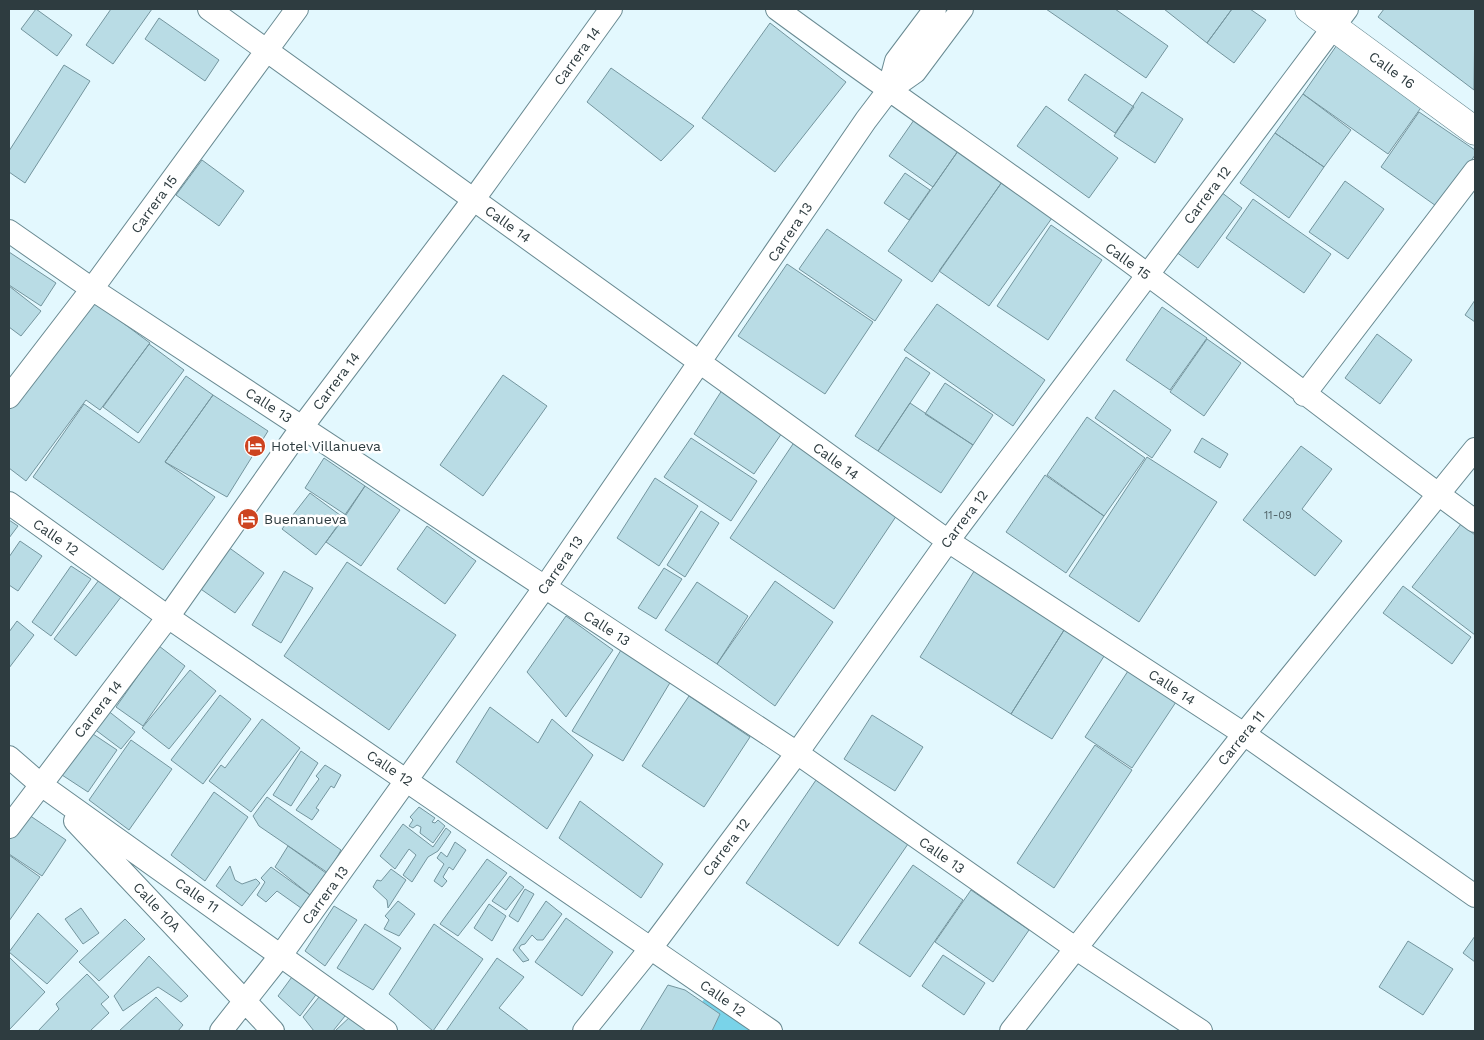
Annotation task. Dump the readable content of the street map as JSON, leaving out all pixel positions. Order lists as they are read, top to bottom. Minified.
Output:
{"streets":{"highway":["Calle 16"],"street":["Carrera 14","Carrera 12","Carrera 15","Calle 14","Carrera 13","Calle 15","Calle 13","Calle 12","Carrera 11","Calle 11","Calle 10A"]},"crossings":[["Carrera 14","Calle 14"],["Carrera 14","Calle 13"],["Carrera 14","Calle 12"],["Carrera 14","Calle 11"],["Carrera 14","Calle 10A"],["Calle 16","Carrera 12"],["Carrera 12","Calle 14"],["Carrera 12","Calle 15"],["Carrera 12","Calle 13"],["Carrera 12","Calle 12"],["Carrera 15","Calle 14"],["Carrera 15","Calle 13"],["Calle 14","Carrera 13"],["Calle 14","Carrera 11"],["Carrera 13","Calle 15"],["Carrera 13","Calle 13"],["Carrera 13","Calle 12"],["Carrera 13","Calle 11"],["Carrera 13","Calle 10A"],["Calle 15","Carrera 11"],["Calle 13","Carrera 11"],["Calle 11","Calle 10A"]],"places":{"hotel":["Hotel Villanueva","Buenanueva"]},"house_numbers":["11-09"]}
